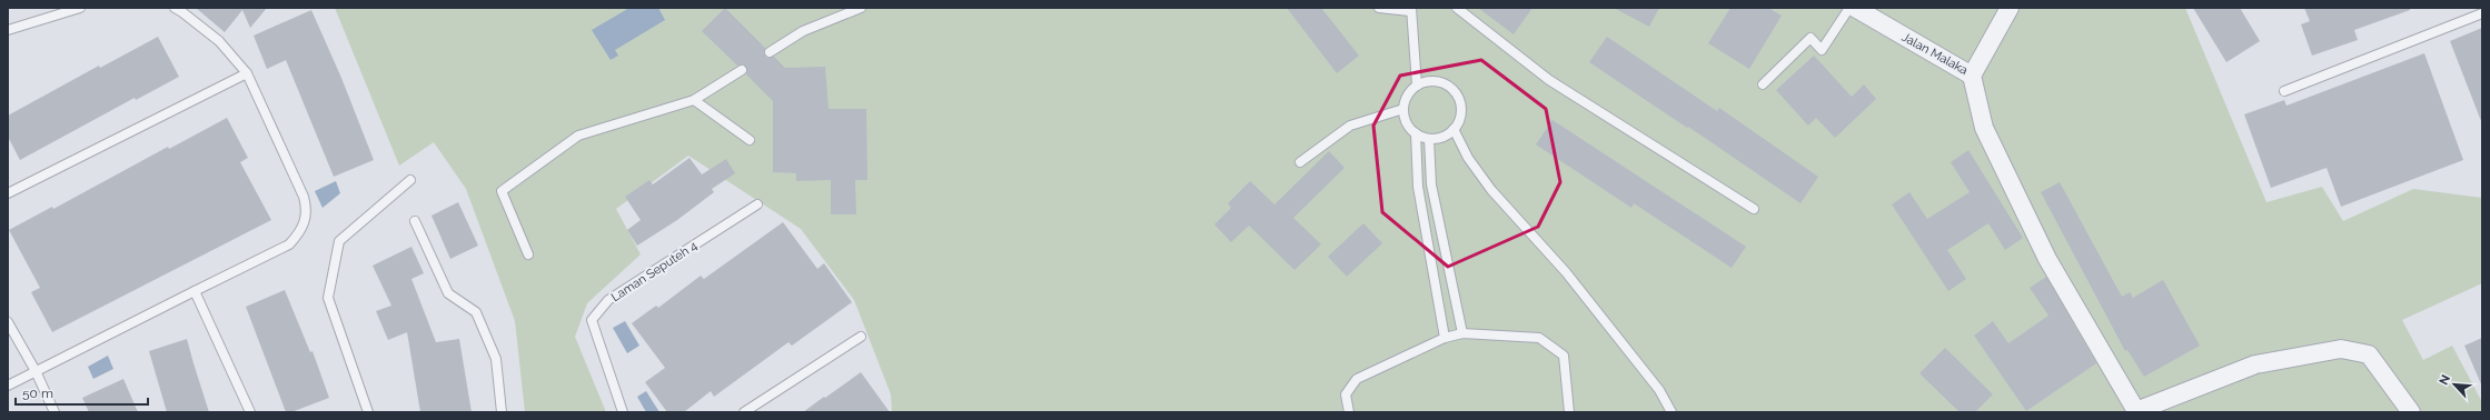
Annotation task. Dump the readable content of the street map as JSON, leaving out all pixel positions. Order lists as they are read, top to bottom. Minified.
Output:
{"streets":{"street":["Jalan Malaka"],"lane":["Laman Seputeh 4"]},"scale_bar":"50 m","north":"top left"}
